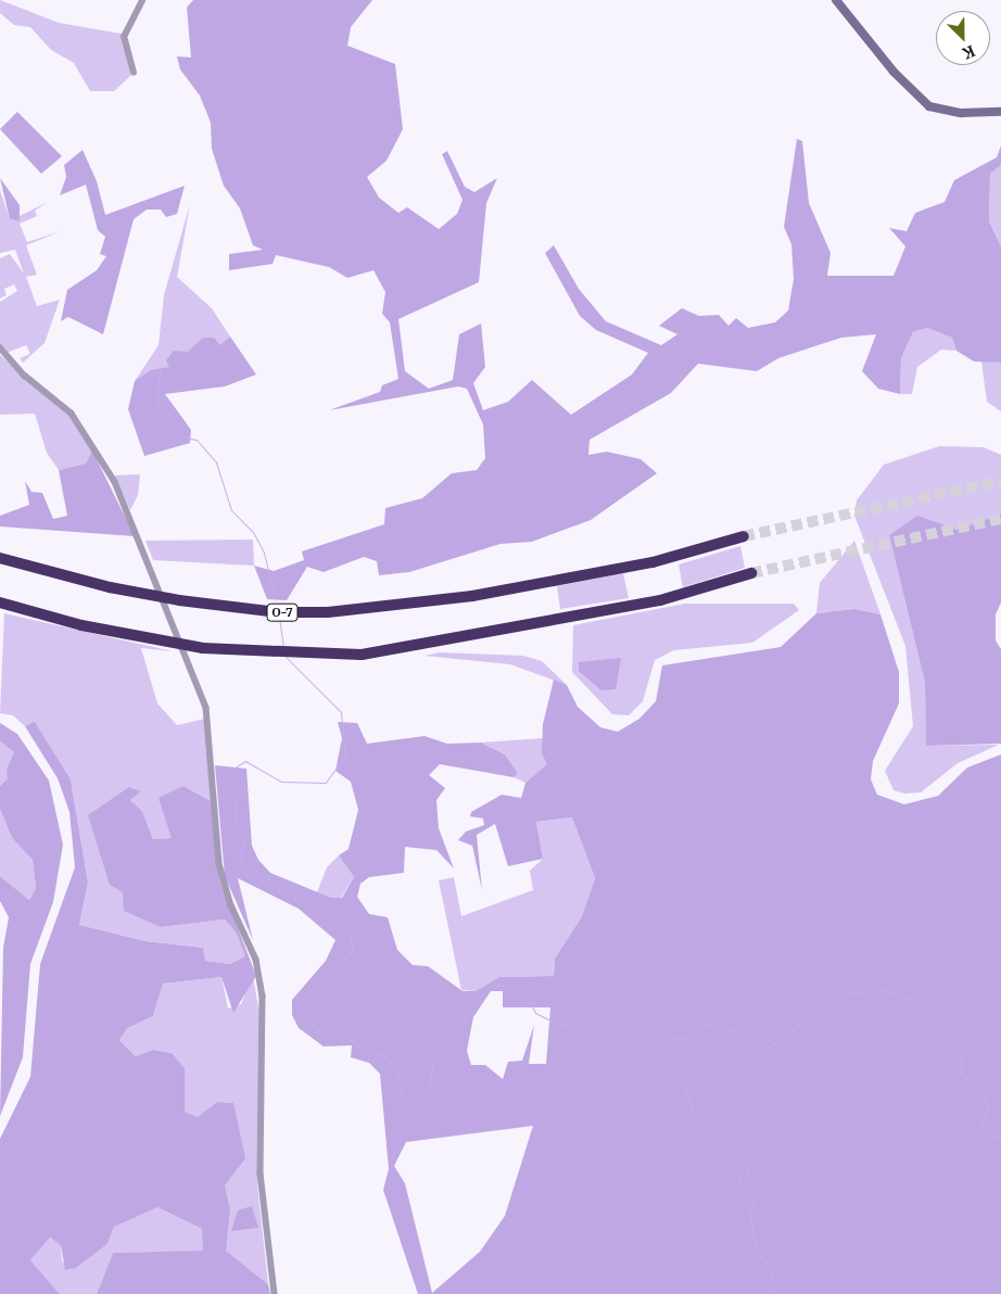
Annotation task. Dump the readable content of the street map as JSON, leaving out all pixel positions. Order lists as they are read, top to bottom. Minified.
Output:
{"streets":{"highway":["O-7"]},"north":"bottom right"}
